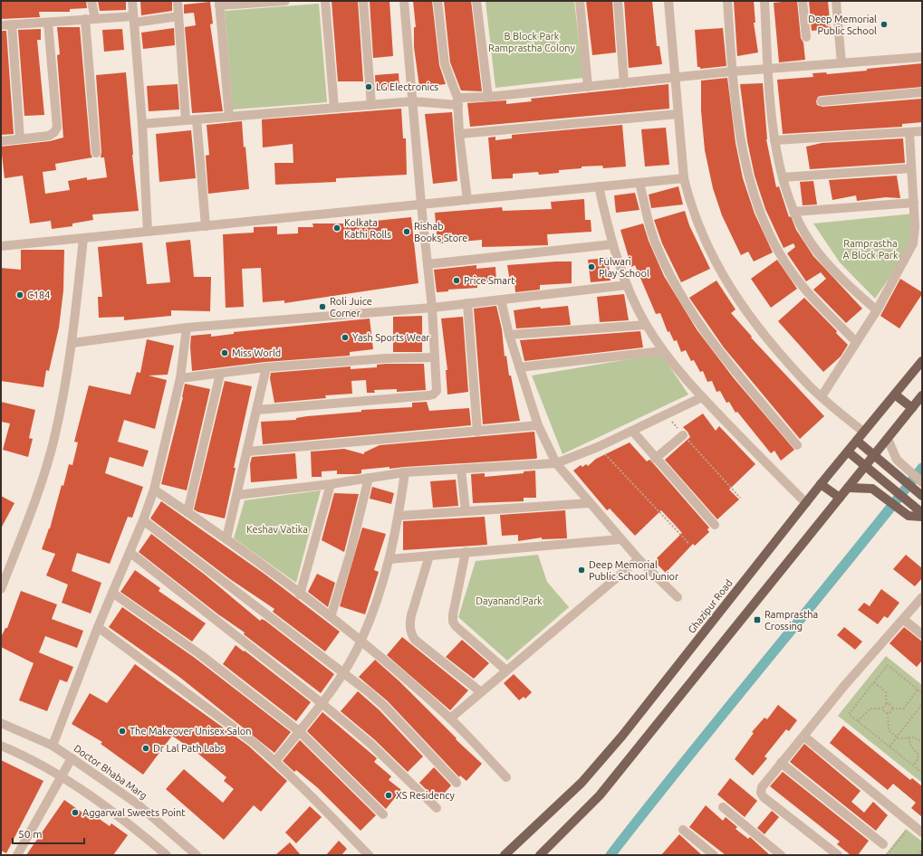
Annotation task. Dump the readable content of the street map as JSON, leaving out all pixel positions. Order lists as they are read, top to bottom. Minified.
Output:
{"streets":{"main road":["Ghazipur Road"],"street":["Doctor Bhaba Marg"]},"parks":["B Block Park Ramprastha Colony","Ramprastha A Block Park","Keshav Vatika","Dayanand Park"],"places":{"other":["Deep Memorial Public School","LG Electronics","Kolkata Kathi Rolls","Rishab Books Store","Fulwari Play School","Price Smart","C184","Roli Juice Corner","Yash Sports Wear","Miss World","Deep Memorial Public School Junior","The Makeover Unisex Salon","Dr Lal Path Labs","XS Residency","Aggarwal Sweets Point"],"transit":["Ramprastha Crossing"]},"scale_bar":"50 m"}
